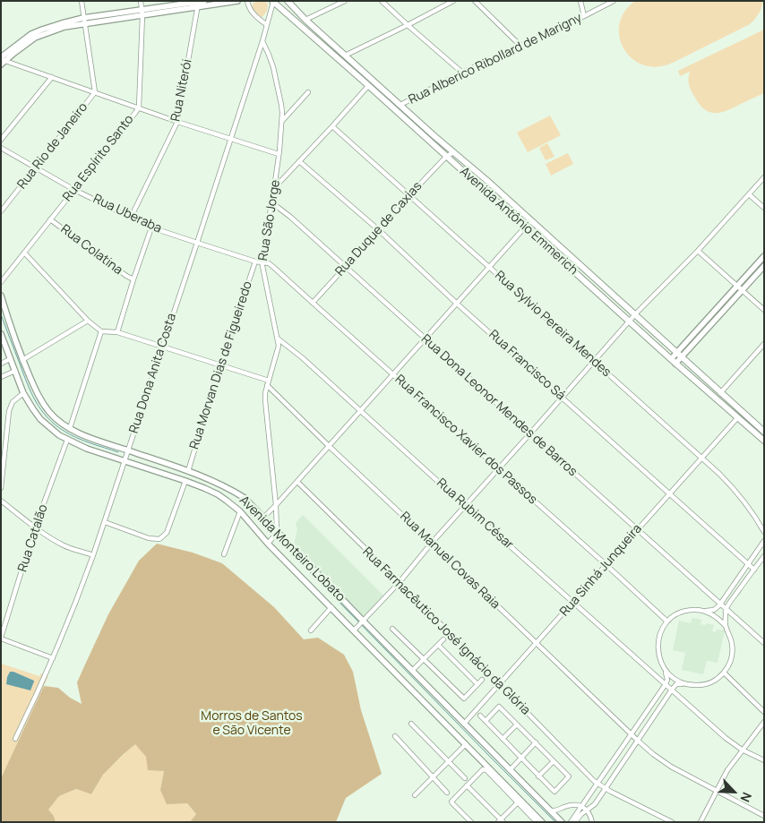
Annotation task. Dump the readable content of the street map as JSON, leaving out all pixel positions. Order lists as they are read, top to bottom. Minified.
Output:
{"streets":{"main road":["Avenida Antônio Emmerich"],"street":["Rua Alberico Ribollard de Marigny","Rua Niterói","Rua Rio de Janeiro","Rua Espírito Santo","Rua Uberaba","Rua São Jorge","Rua Duque de Caxias","Rua Colatina","Rua Sylvio Pereira Mendes","Rua Morvan Dias de Figueiredo","Rua Francisco Sá","Rua Dona Anita Costa","Rua Dona Leonor Mendes de Barros","Rua Francisco Xavier dos Passos","Rua Rubim César","Rua Catalão","Avenida Monteiro Lobato","Rua Manuel Covas Raia","Rua Sinhá Junqueira","Rua Farmacêutico José Ignácio da Glória"]},"crossings":[["Rua Alberico Ribollard de Marigny","Avenida Antônio Emmerich"],["Rua Niterói","Rua Uberaba"],["Rua Rio de Janeiro","Rua Uberaba"],["Rua Espírito Santo","Rua Uberaba"],["Rua Espírito Santo","Rua Colatina"],["Rua Uberaba","Rua São Jorge"],["Rua Uberaba","Rua Morvan Dias de Figueiredo"],["Rua Uberaba","Rua Dona Anita Costa"],["Rua Uberaba","Rua Francisco Xavier dos Passos"],["Rua São Jorge","Rua Dona Anita Costa"],["Rua São Jorge","Rua Dona Leonor Mendes de Barros"],["Rua São Jorge","Rua Francisco Xavier dos Passos"],["Rua São Jorge","Rua Rubim César"],["Rua São Jorge","Avenida Monteiro Lobato"],["Rua São Jorge","Rua Manuel Covas Raia"],["Avenida Antônio Emmerich","Rua Duque de Caxias"],["Avenida Antônio Emmerich","Rua Dona Anita Costa"],["Avenida Antônio Emmerich","Rua Sinhá Junqueira"],["Rua Duque de Caxias","Rua Sylvio Pereira Mendes"],["Rua Duque de Caxias","Rua Francisco Sá"],["Rua Duque de Caxias","Rua Dona Leonor Mendes de Barros"],["Rua Duque de Caxias","Rua Francisco Xavier dos Passos"],["Rua Sylvio Pereira Mendes","Rua Sinhá Junqueira"],["Rua Morvan Dias de Figueiredo","Avenida Monteiro Lobato"],["Rua Francisco Sá","Rua Sinhá Junqueira"],["Rua Dona Anita Costa","Avenida Monteiro Lobato"],["Rua Dona Leonor Mendes de Barros","Rua Sinhá Junqueira"],["Rua Francisco Xavier dos Passos","Rua Sinhá Junqueira"],["Rua Rubim César","Rua Sinhá Junqueira"],["Rua Catalão","Avenida Monteiro Lobato"],["Avenida Monteiro Lobato","Rua Sinhá Junqueira"],["Rua Manuel Covas Raia","Rua Sinhá Junqueira"],["Rua Sinhá Junqueira","Rua Farmacêutico José Ignácio da Glória"]],"parks":["Morros de Santos e São Vicente"],"north":"bottom right"}
